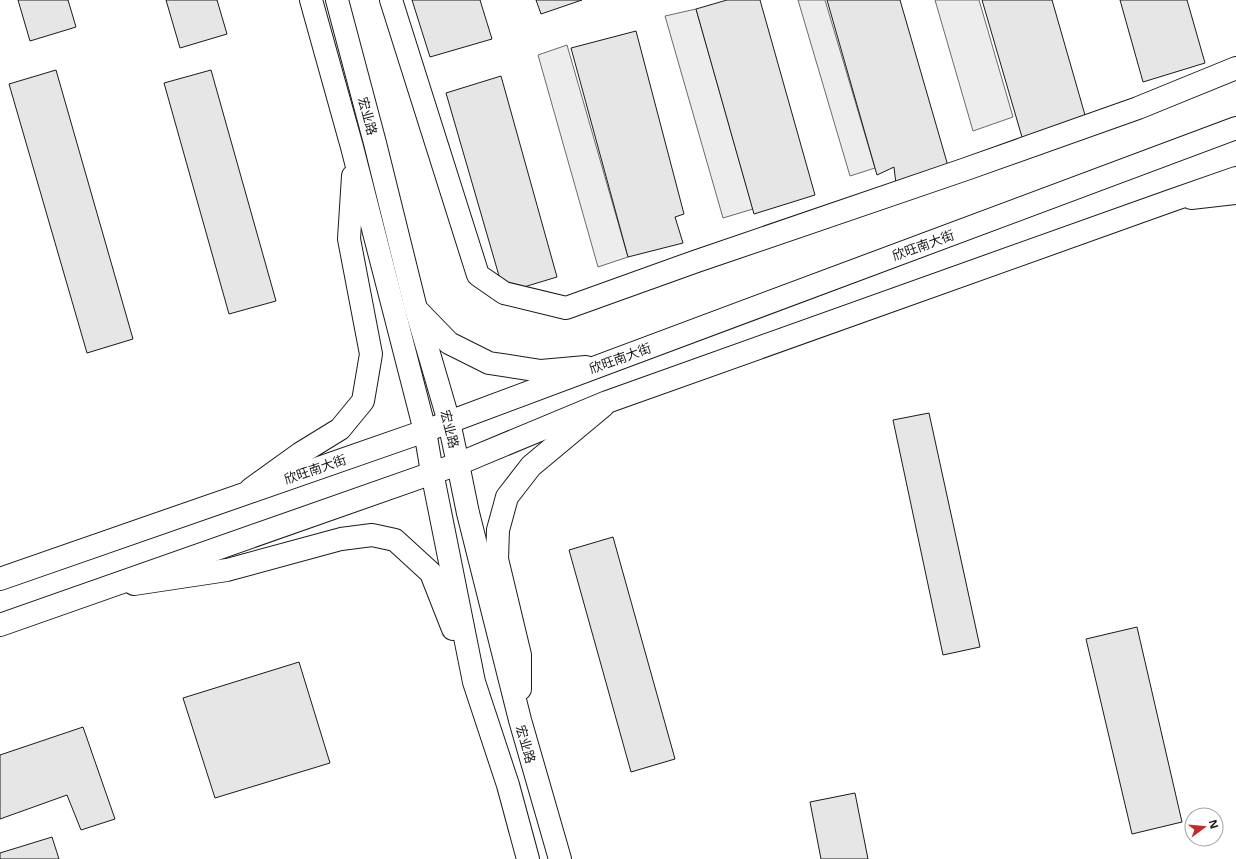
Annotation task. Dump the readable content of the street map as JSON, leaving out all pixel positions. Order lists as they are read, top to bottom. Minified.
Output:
{"streets":{"street":["宏业路","欣旺南大街"]},"crossings":[["宏业路","欣旺南大街"]],"north":"right"}
